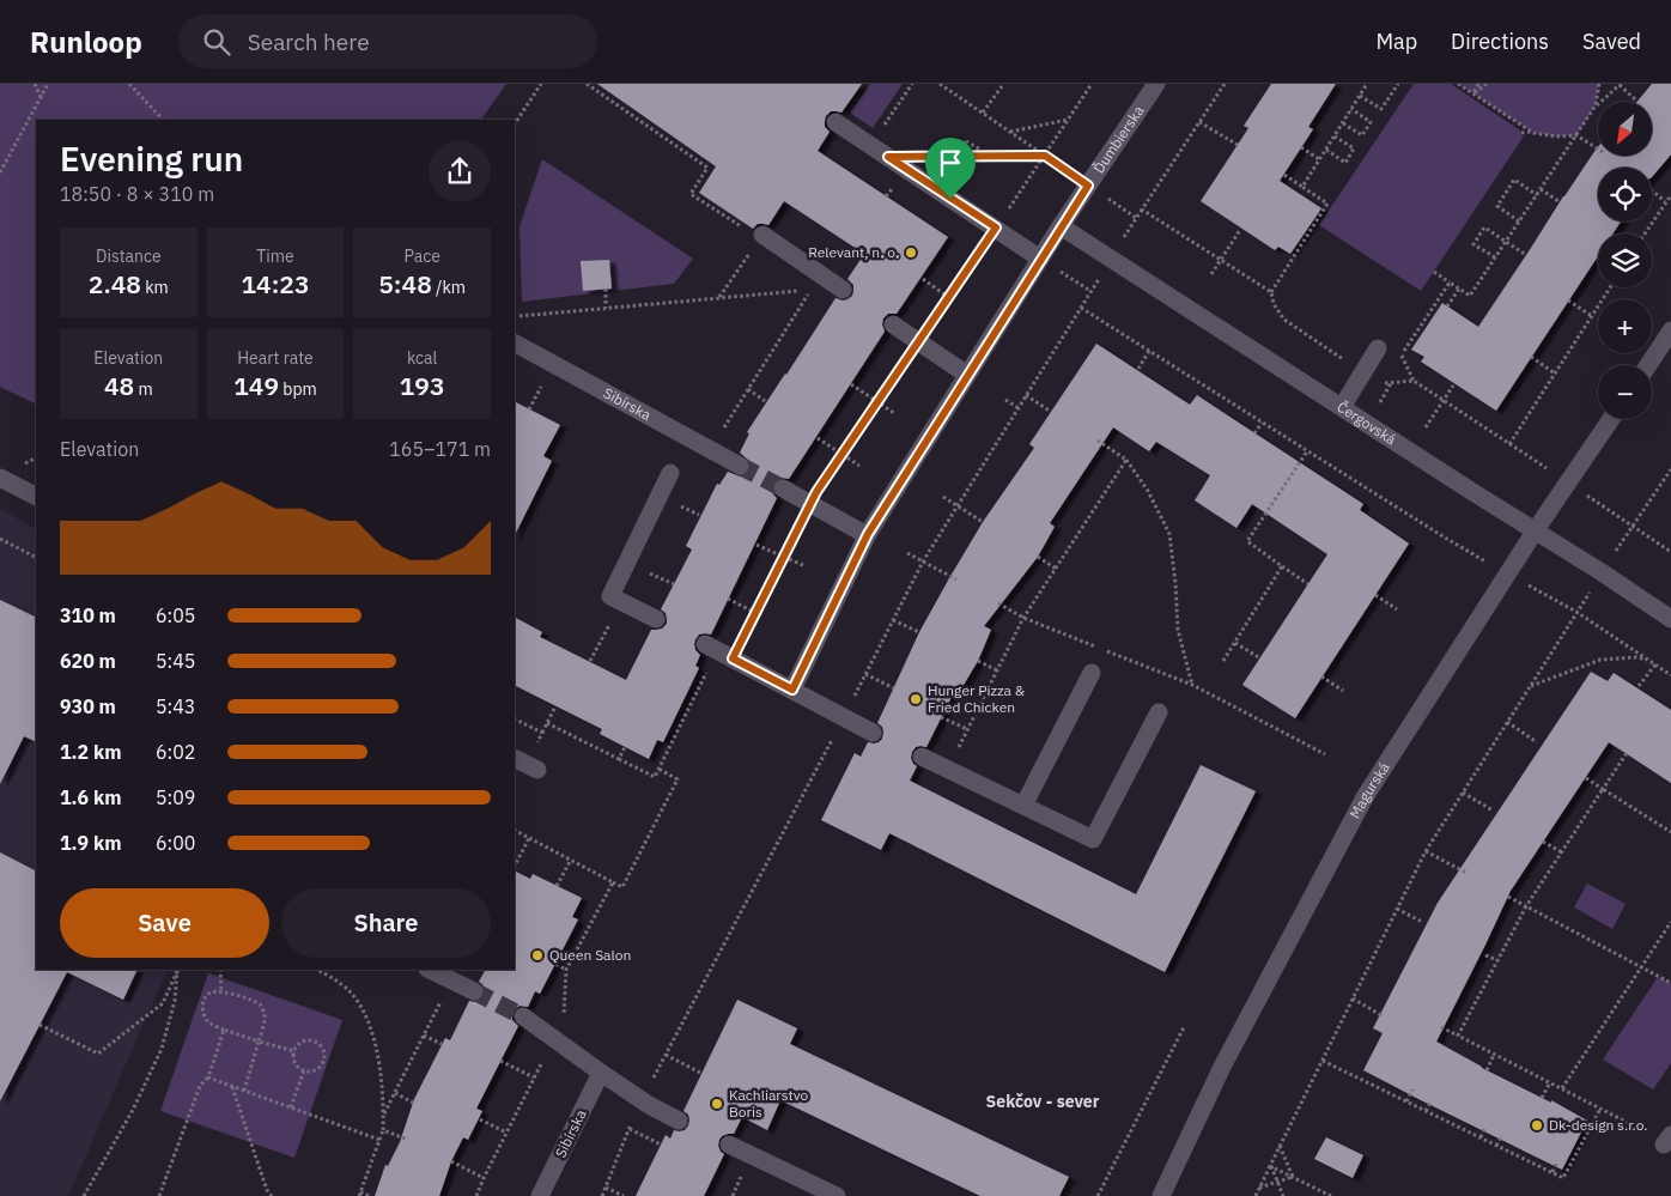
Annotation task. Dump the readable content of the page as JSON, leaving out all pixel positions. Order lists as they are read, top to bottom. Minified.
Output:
{"streets":{"street":["Ďumbierska","Sibírska","Čergovská","Magurská"]},"crossings":[["Ďumbierska","Čergovská"],["Čergovská","Magurská"]],"districts":["Sekčov - sever"],"places":["Relevant, n. o.","Hunger Pizza & Fried Chicken","Queen Salon","Kachliarstvo Boris","Dk-design s.r.o."],"north":"bottom left","page":{"header":"Runloop","search":"Search here","nav":["Map","Directions","Saved"],"map_buttons":["+","−"],"heading":["Evening run","18:50 · 8 × 310 m"],"stats":[["Distance","2.48 km"],["Time","14:23"],["Pace","5:48 /km"],["Elevation","48 m"],["Heart rate","149 bpm"],["kcal","193"]],"chart":["Elevation","165–171 m"],"list":[{"name":"310 m","note":"6:05"},{"name":"620 m","note":"5:45"},{"name":"930 m","note":"5:43"},{"name":"1.2 km","note":"6:02"},{"name":"1.6 km","note":"5:09"},{"name":"1.9 km","note":"6:00"}],"buttons":["Save","Share"]}}
